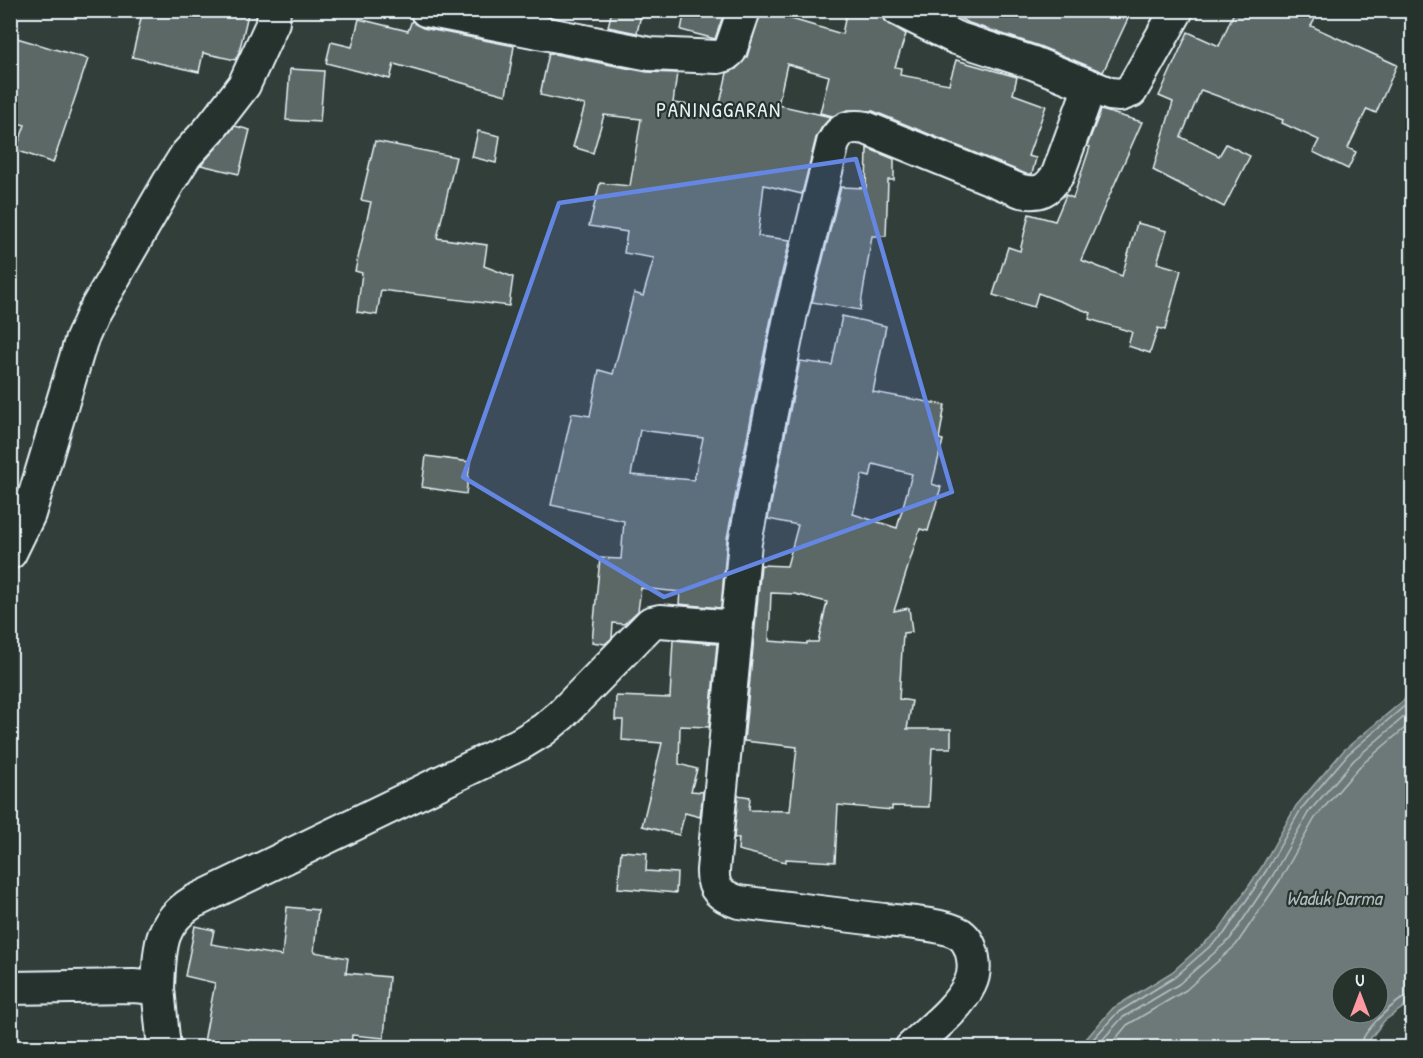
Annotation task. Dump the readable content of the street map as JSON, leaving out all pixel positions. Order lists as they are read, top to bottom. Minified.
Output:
{"districts":["PANINGGARAN"],"water":["Waduk Darma"],"north":"top"}
